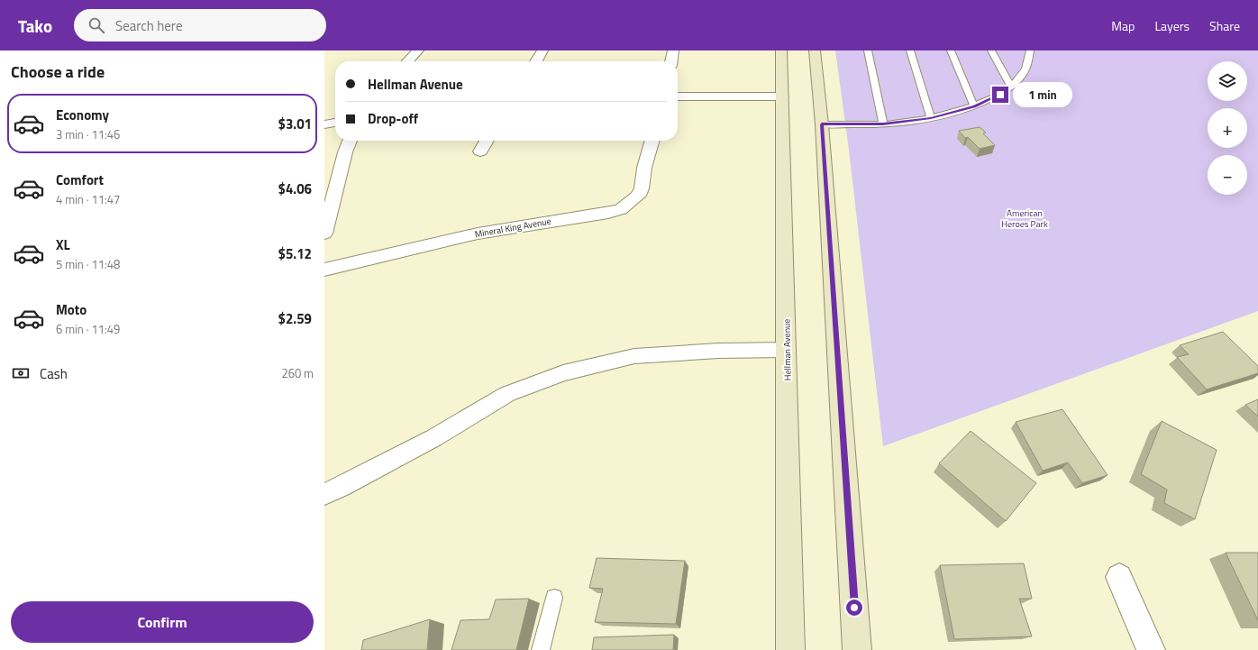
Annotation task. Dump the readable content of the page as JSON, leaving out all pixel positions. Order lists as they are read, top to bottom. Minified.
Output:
{"streets":{"main road":["Hellman Avenue"],"street":["Mineral King Avenue"]},"parks":["American Heroes Park"],"page":{"header":"Tako","search":"Search here","nav":["Map","Layers","Share"],"heading":"Choose a ride","map_buttons":["+","−"],"banner":["Hellman Avenue","Drop-off"],"bubble":"1 min","list":[{"name":"Economy","note":"3 min · 11:46","value":"$3.01"},{"name":"Comfort","note":"4 min · 11:47","value":"$4.06"},{"name":"XL","note":"5 min · 11:48","value":"$5.12"},{"name":"Moto","note":"6 min · 11:49","value":"$2.59"}],"pay":["Cash","260 m"],"buttons":"Confirm"}}
